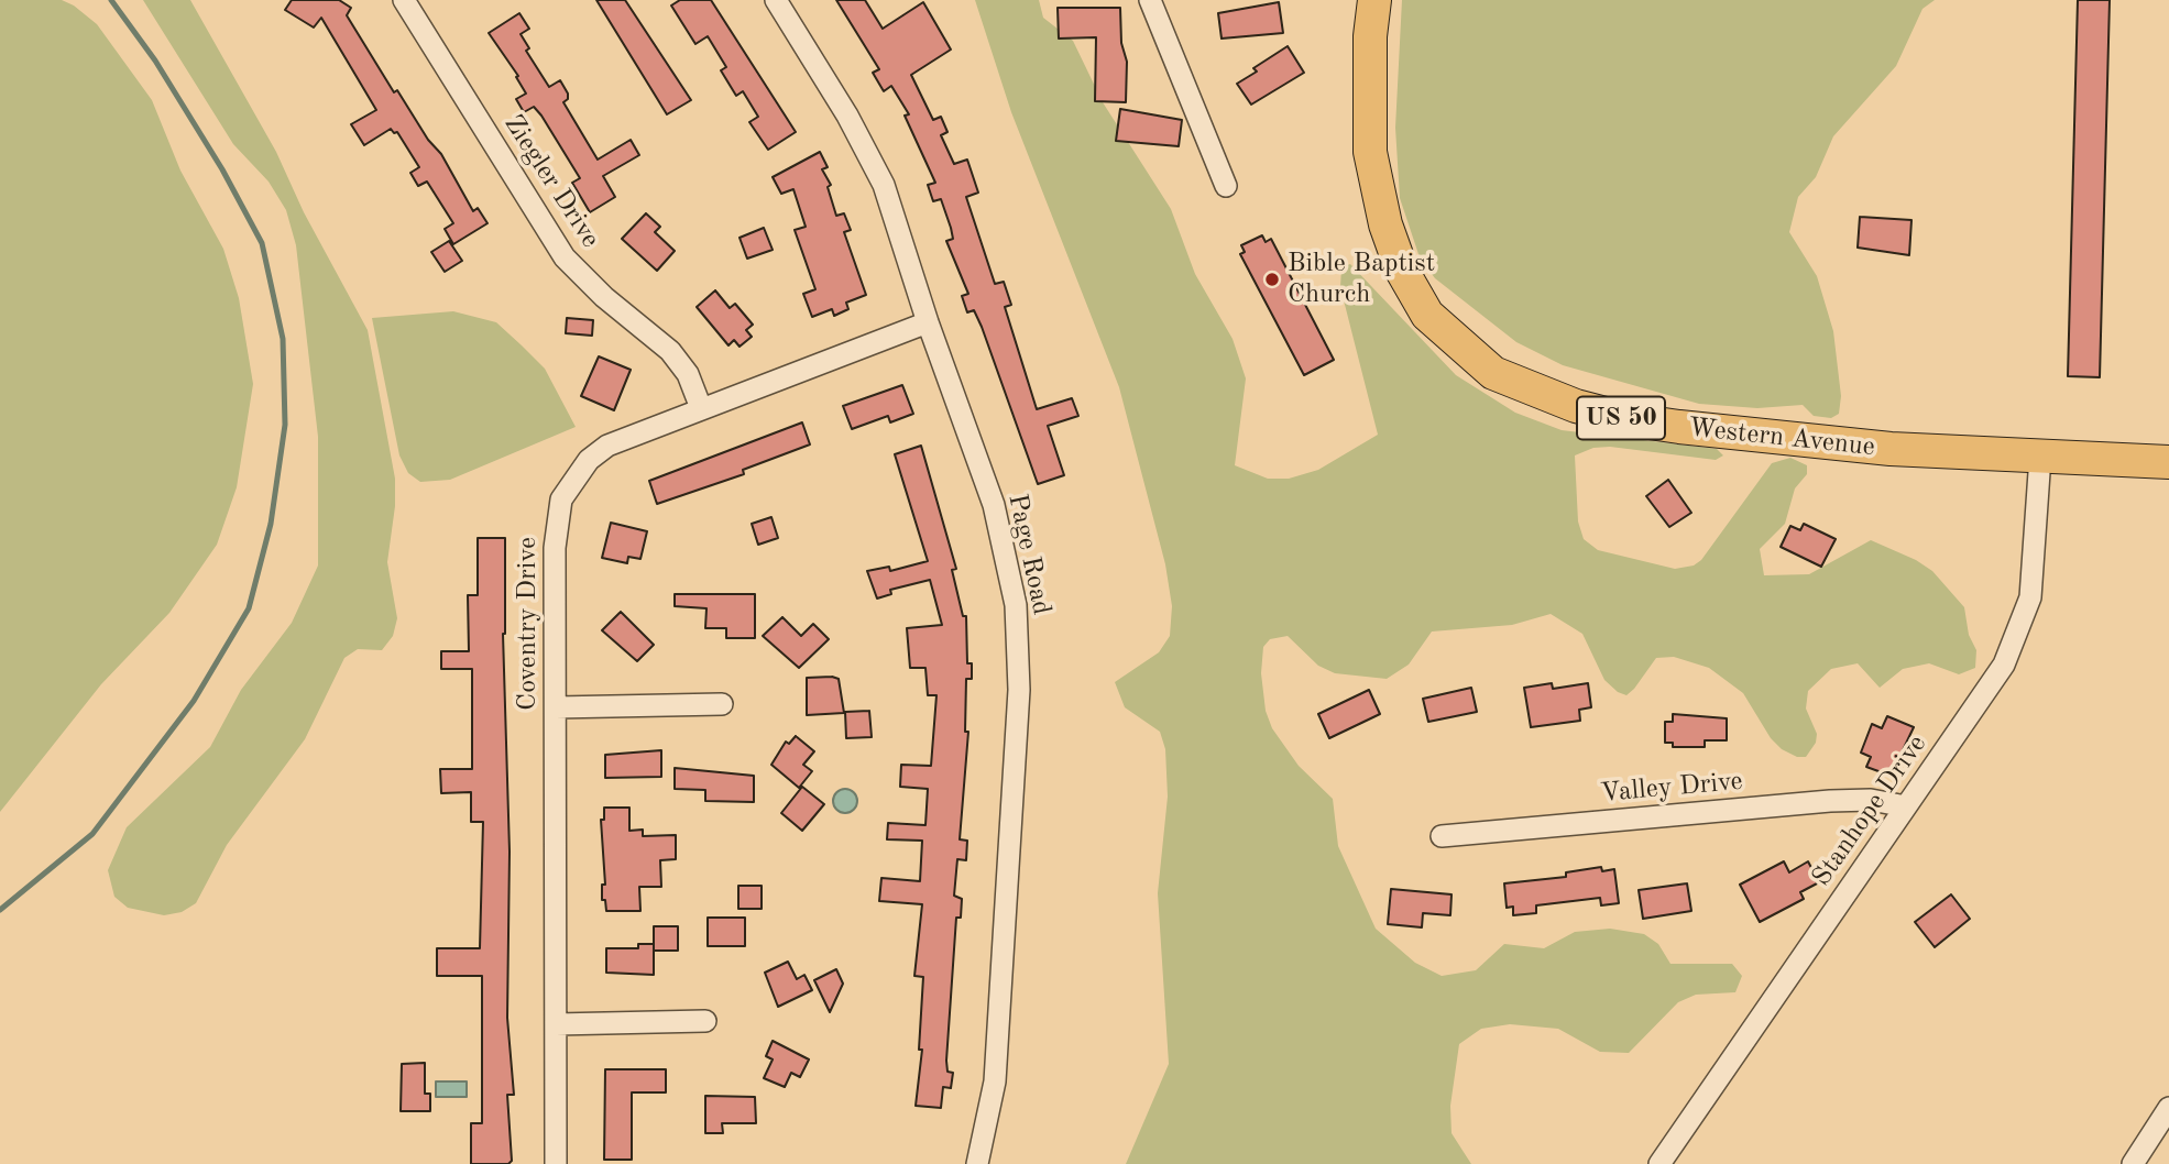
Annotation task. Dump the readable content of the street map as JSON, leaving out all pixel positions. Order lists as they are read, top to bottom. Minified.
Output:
{"streets":{"main road":["US 50","Western Avenue"],"street":["Ziegler Drive","Page Road","Coventry Drive","Valley Drive","Stanhope Drive"]},"crossings":[["Ziegler Drive","Coventry Drive"],["Western Avenue","Stanhope Drive"],["Page Road","Coventry Drive"],["Valley Drive","Stanhope Drive"]],"places":["Bible Baptist Church"]}
